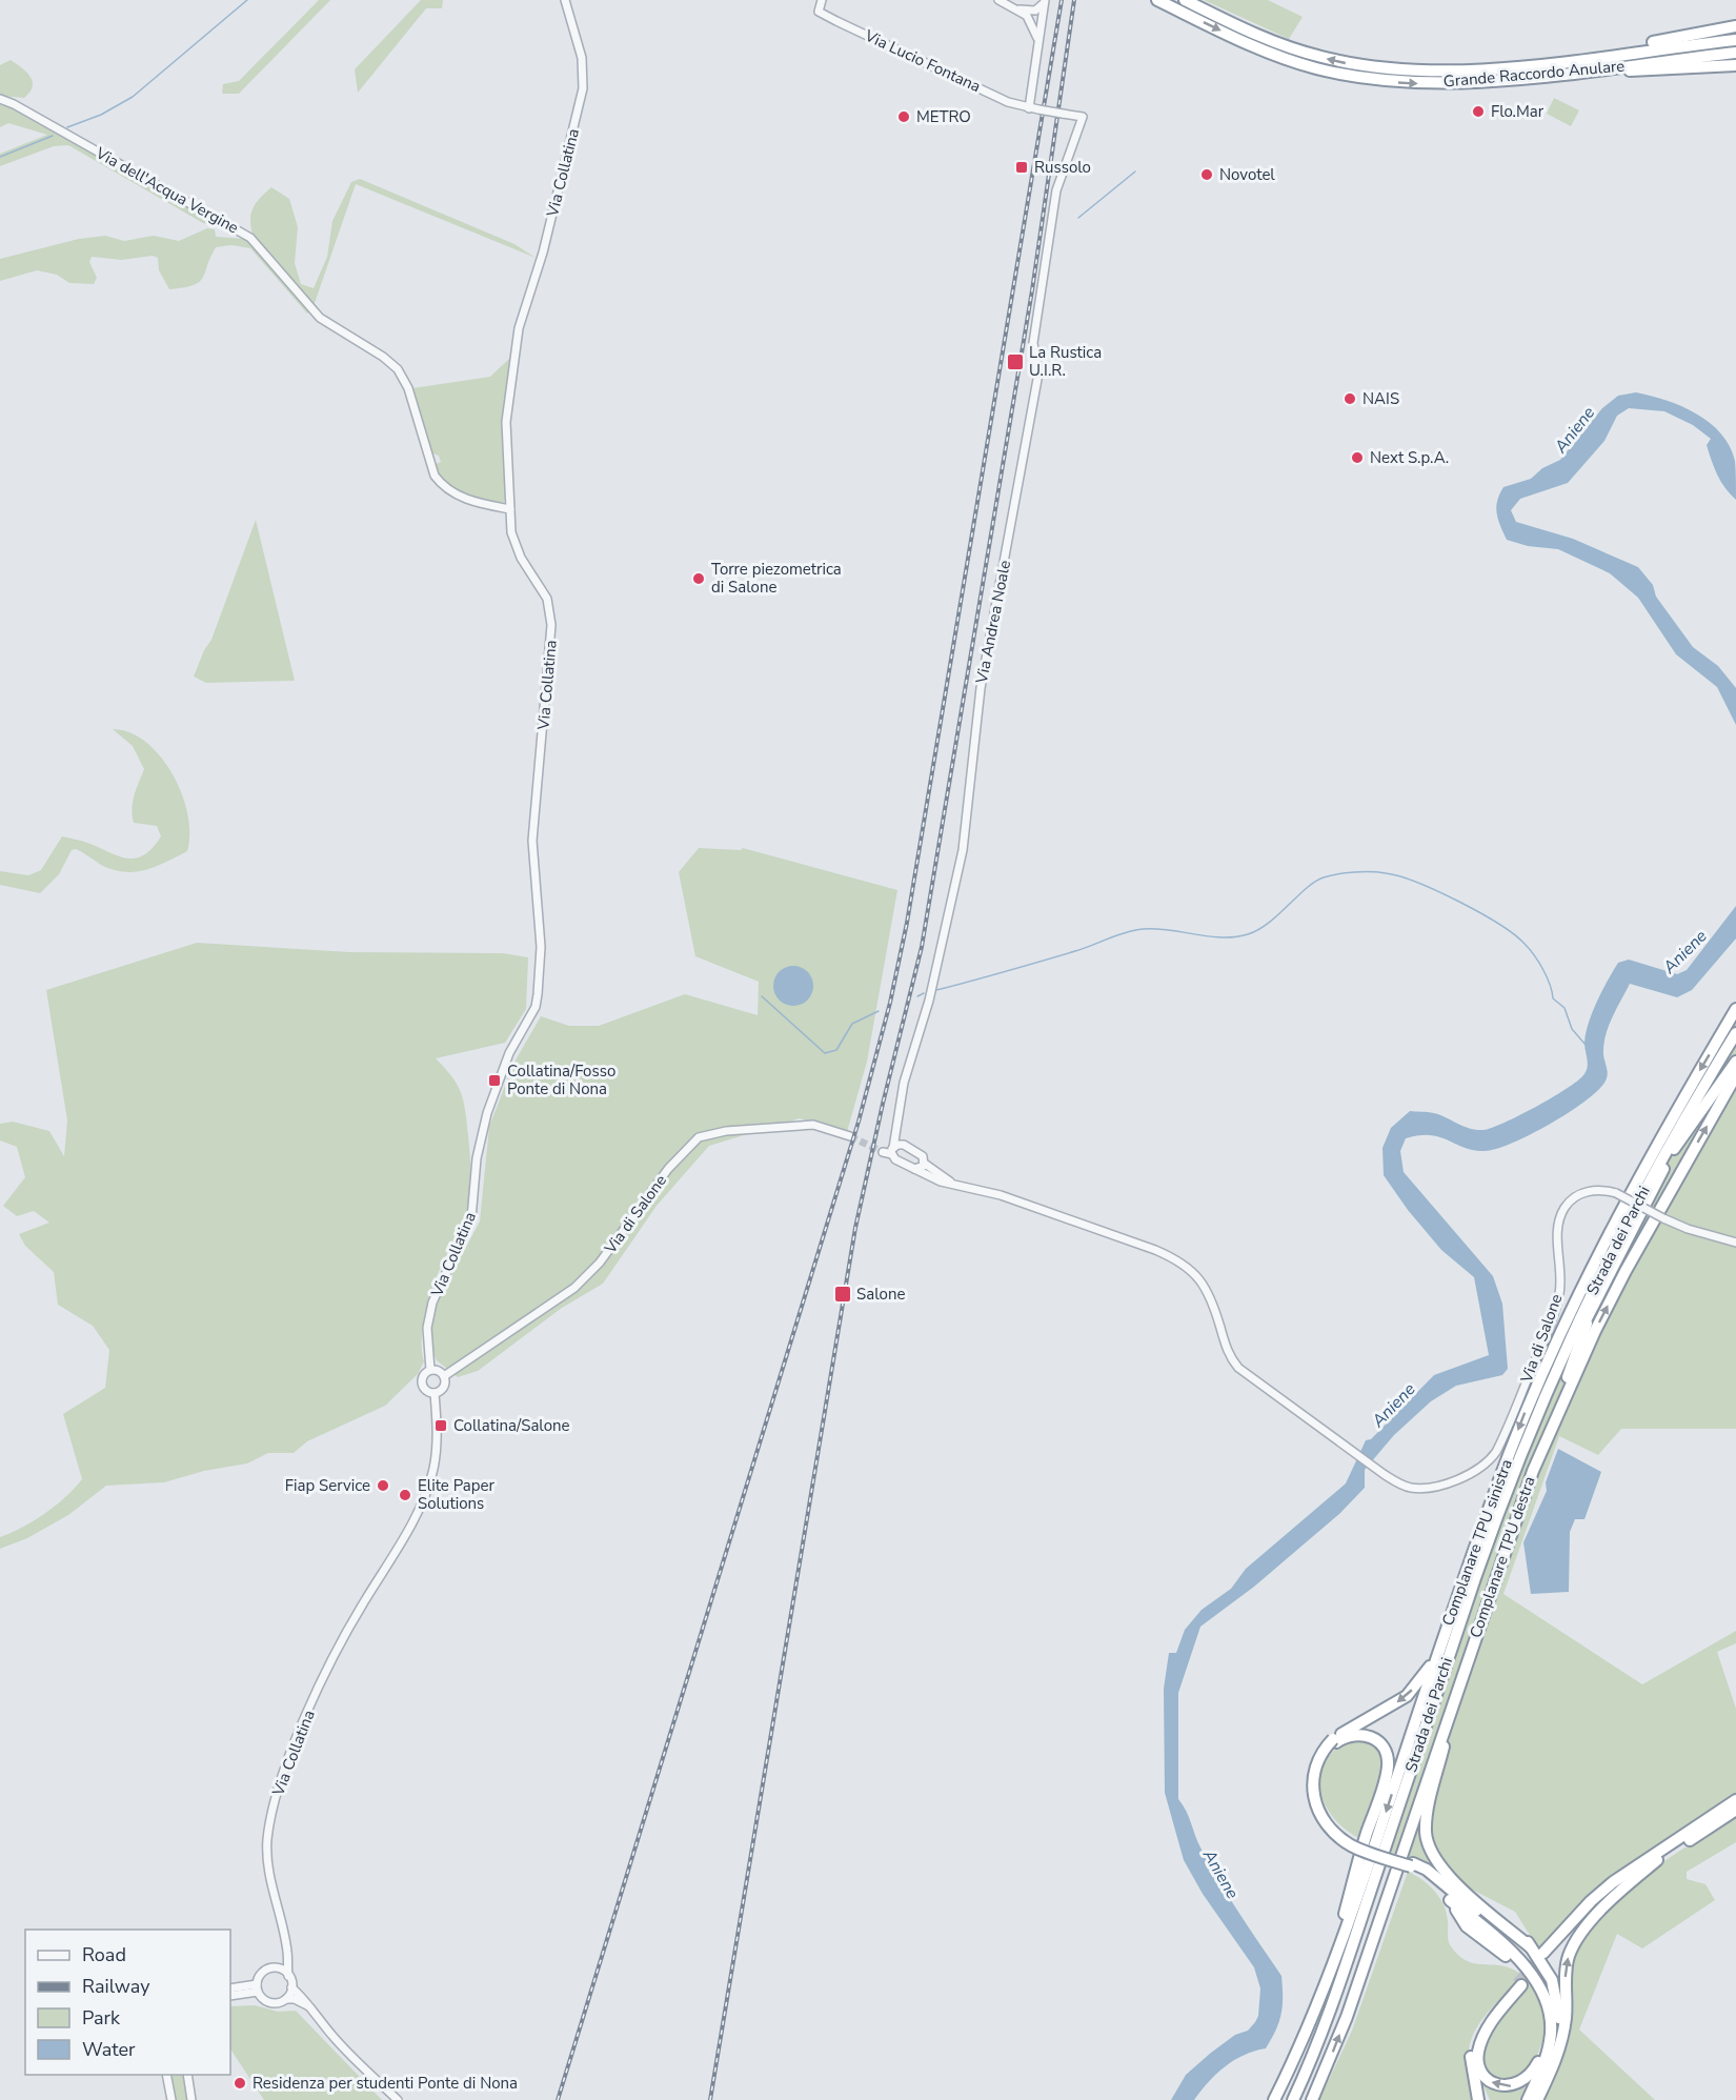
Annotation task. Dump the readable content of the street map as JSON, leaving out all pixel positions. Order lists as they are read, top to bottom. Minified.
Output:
{"streets":{"highway":["Grande Raccordo Anulare","Strada dei Parchi","Complanare TPU sinistra","Complanare TPU destra"],"street":["Via Lucio Fontana","Via Collatina","Via dell'Acqua Vergine","Via Andrea Noale","Via di Salone"]},"crossings":[["Via Lucio Fontana","Via Andrea Noale"],["Via Collatina","Via dell'Acqua Vergine"],["Via Collatina","Via di Salone"]],"water":["Aniene"],"places":{"other":["Flo.Mar","METRO","Novotel","NAIS","Next S.p.A.","Torre piezometrica di Salone","Fiap Service","Elite Paper Solutions","Residenza per studenti Ponte di Nona"],"transit":["Russolo","La Rustica U.I.R.","Collatina/Fosso Ponte di Nona","Salone","Collatina/Salone"]},"legend":["Road","Railway","Park","Water"]}
